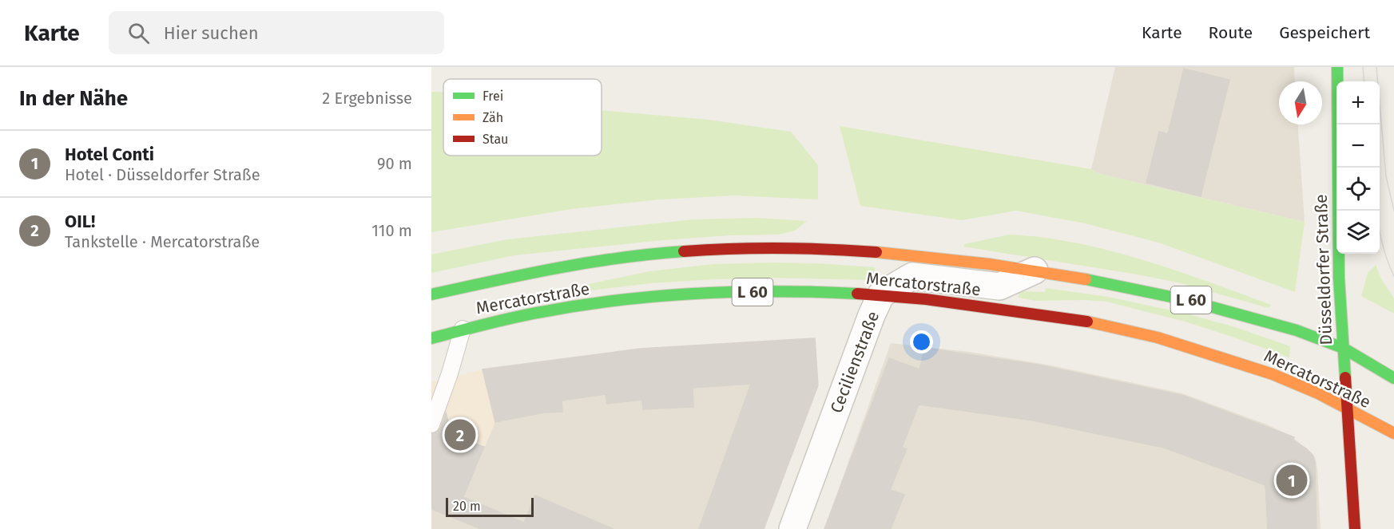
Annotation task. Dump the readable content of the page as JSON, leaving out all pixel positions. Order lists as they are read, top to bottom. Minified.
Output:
{"streets":{"main road":["Düsseldorfer Straße","Mercatorstraße","L 60"],"street":["Cecilienstraße"]},"crossings":[["Düsseldorfer Straße","Mercatorstraße"],["Mercatorstraße","Cecilienstraße"]],"legend":["Frei","Zäh","Stau"],"scale_bar":"20 m","north":"bottom","page":{"header":"Karte","search":"Hier suchen","nav":["Karte","Route","Gespeichert"],"heading":["In der Nähe","2 Ergebnisse"],"map_buttons":["+","−"],"list":[{"mark":"1","name":"Hotel Conti","note":"Hotel · Düsseldorfer Straße","value":"90 m"},{"mark":"2","name":"OIL!","note":"Tankstelle · Mercatorstraße","value":"110 m"}],"pins":["2","1"],"scale":"20 m"}}
